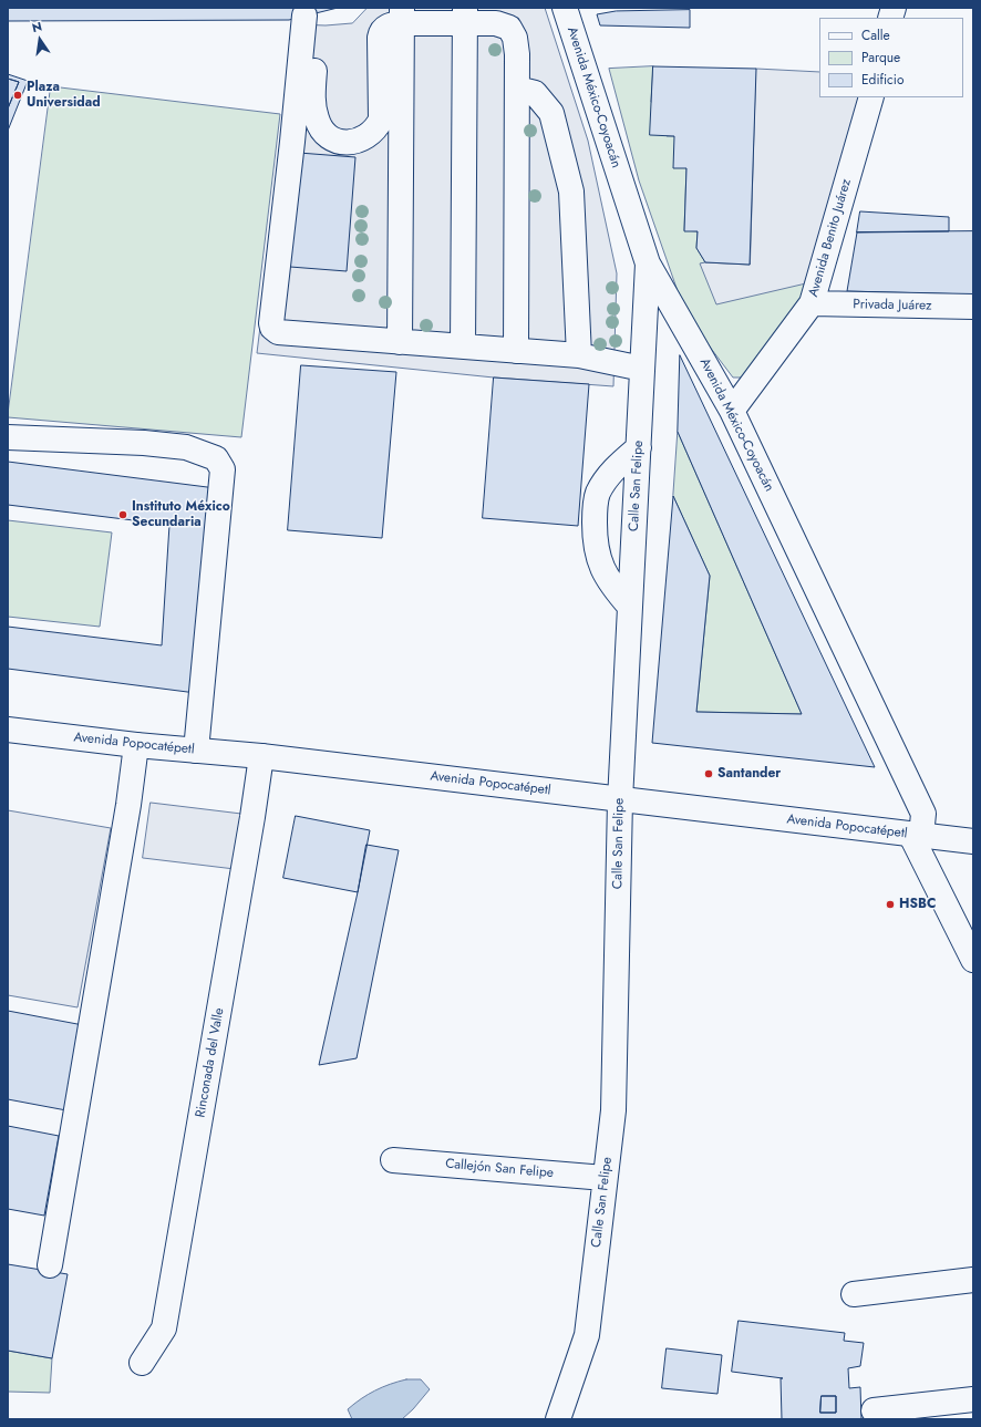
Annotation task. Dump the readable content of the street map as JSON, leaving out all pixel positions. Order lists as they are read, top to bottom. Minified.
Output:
{"streets":{"street":["Avenida México-Coyoacán","Avenida Benito Juárez","Privada Juárez","Calle San Felipe","Avenida Popocatépetl","Rinconada del Valle","Callejón San Felipe"]},"crossings":[["Avenida México-Coyoacán","Avenida Benito Juárez"],["Avenida México-Coyoacán","Calle San Felipe"],["Avenida México-Coyoacán","Avenida Popocatépetl"],["Avenida Benito Juárez","Privada Juárez"],["Calle San Felipe","Avenida Popocatépetl"],["Calle San Felipe","Callejón San Felipe"],["Avenida Popocatépetl","Rinconada del Valle"]],"places":["Plaza Universidad","Instituto México Secundaria","Santander","HSBC"],"legend":["Calle","Parque","Edificio"],"north":"top"}
